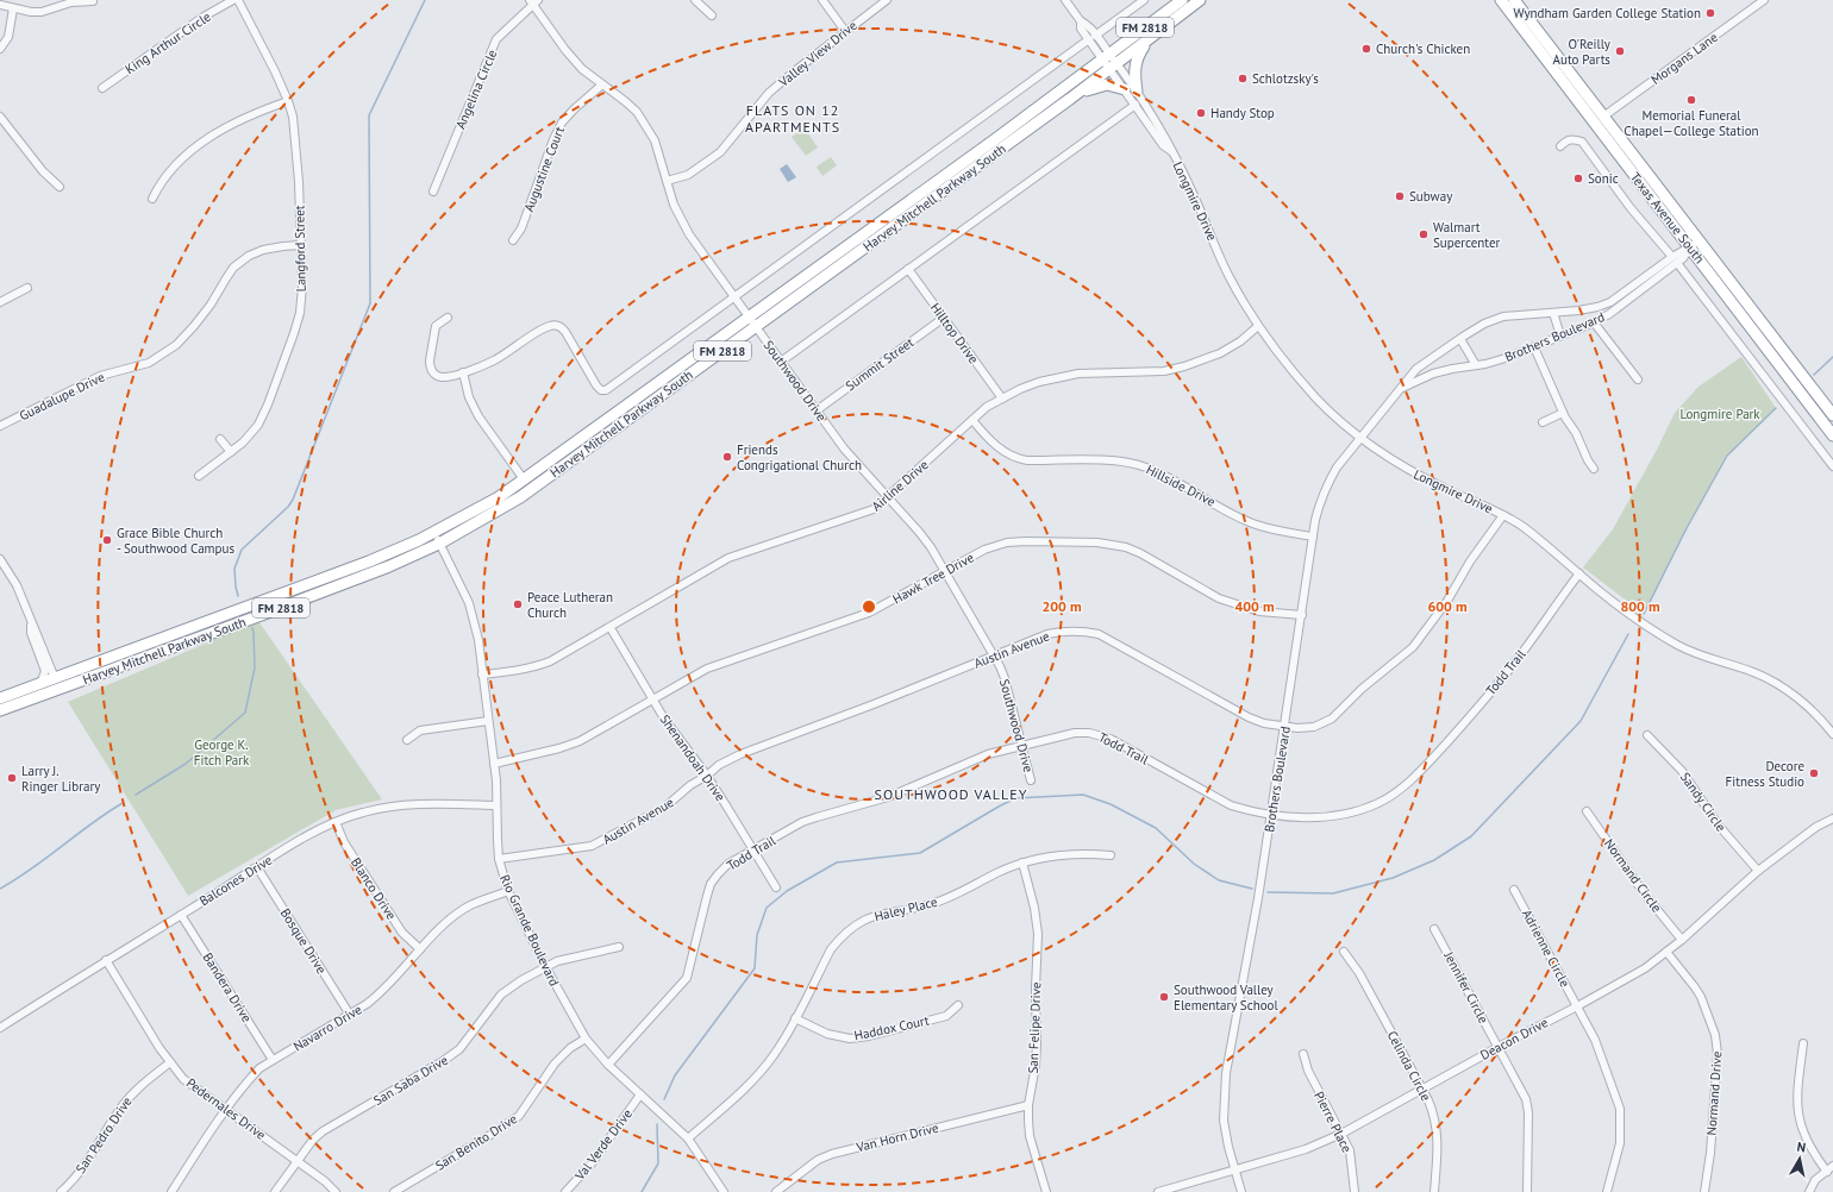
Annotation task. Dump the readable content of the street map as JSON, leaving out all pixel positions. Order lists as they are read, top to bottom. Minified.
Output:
{"streets":{"highway":["FM 2818","Harvey Mitchell Parkway South","Texas Avenue South"],"street":["King Arthur Circle","Valley View Drive","Morgans Lane","Angelina Circle","Augustine Court","Longmire Drive","Langford Street","Hilltop Drive","Brothers Boulevard","Summit Street","Southwood Drive","Guadalupe Drive","Airline Drive","Hillside Drive","Hawk Tree Drive","Austin Avenue","Todd Trail","Shenandoah Drive","Sandy Circle","Normand Circle","Balcones Drive","Blanco Drive","Haley Place","Rio Grande Boulevard","Bosque Drive","Adrienne Circle","Bandera Drive","Jennifer Circle","Navarro Drive","Haddox Court","San Felipe Drive","Deacon Drive","Celinda Circle","San Saba Drive","Normand Drive","Pedernales Drive","Pierre Place","San Pedro Drive","Van Horn Drive","San Benito Drive","Val Verde Drive"]},"crossings":[["Valley View Drive","Southwood Drive"],["Morgans Lane","Texas Avenue South"],["Angelina Circle","Southwood Drive"],["Augustine Court","Southwood Drive"],["Harvey Mitchell Parkway South","Longmire Drive"],["Harvey Mitchell Parkway South","Southwood Drive"],["Harvey Mitchell Parkway South","Rio Grande Boulevard"],["Longmire Drive","Brothers Boulevard"],["Longmire Drive","Airline Drive"],["Longmire Drive","Austin Avenue"],["Longmire Drive","Todd Trail"],["Texas Avenue South","Brothers Boulevard"],["Langford Street","Guadalupe Drive"],["Hilltop Drive","Summit Street"],["Hilltop Drive","Airline Drive"],["Brothers Boulevard","Hillside Drive"],["Brothers Boulevard","Hawk Tree Drive"],["Brothers Boulevard","Austin Avenue"],["Brothers Boulevard","Todd Trail"],["Brothers Boulevard","Deacon Drive"],["Summit Street","Southwood Drive"],["Southwood Drive","Airline Drive"],["Southwood Drive","Hawk Tree Drive"],["Southwood Drive","Austin Avenue"],["Southwood Drive","Todd Trail"],["Airline Drive","Hillside Drive"],["Airline Drive","Shenandoah Drive"],["Airline Drive","Rio Grande Boulevard"],["Hawk Tree Drive","Shenandoah Drive"],["Hawk Tree Drive","Rio Grande Boulevard"],["Austin Avenue","Shenandoah Drive"],["Austin Avenue","Rio Grande Boulevard"],["Todd Trail","Shenandoah Drive"],["Todd Trail","Rio Grande Boulevard"],["Sandy Circle","Deacon Drive"],["Normand Circle","Deacon Drive"],["Balcones Drive","Blanco Drive"],["Balcones Drive","Rio Grande Boulevard"],["Balcones Drive","Bosque Drive"],["Balcones Drive","Bandera Drive"],["Balcones Drive","Pedernales Drive"],["Blanco Drive","Navarro Drive"],["Haley Place","Rio Grande Boulevard"],["Haley Place","Haddox Court"],["Haley Place","San Felipe Drive"],["Rio Grande Boulevard","Navarro Drive"],["Rio Grande Boulevard","San Saba Drive"],["Rio Grande Boulevard","San Benito Drive"],["Rio Grande Boulevard","Val Verde Drive"],["Bosque Drive","Navarro Drive"],["Adrienne Circle","Deacon Drive"],["Bandera Drive","Navarro Drive"],["Jennifer Circle","Deacon Drive"],["Navarro Drive","Pedernales Drive"],["San Felipe Drive","Van Horn Drive"],["Deacon Drive","Celinda Circle"],["Deacon Drive","Normand Drive"],["Deacon Drive","Pierre Place"],["San Saba Drive","Pedernales Drive"],["Pedernales Drive","San Pedro Drive"]],"districts":["FLATS ON 12 APARTMENTS","SOUTHWOOD VALLEY"],"parks":["Longmire Park","George K. Fitch Park"],"places":["Wyndham Garden College Station","Church's Chicken","O'Reilly Auto Parts","Schlotzsky's","Memorial Funeral Chapel—College Station","Handy Stop","Sonic","Subway","Walmart Supercenter","Friends Congrigational Church","Grace Bible Church - Southwood Campus","Peace Lutheran Church","Decore Fitness Studio","Larry J. Ringer Library","Southwood Valley Elementary School"],"north":"top","rings":["200 m","400 m","600 m","800 m"]}
